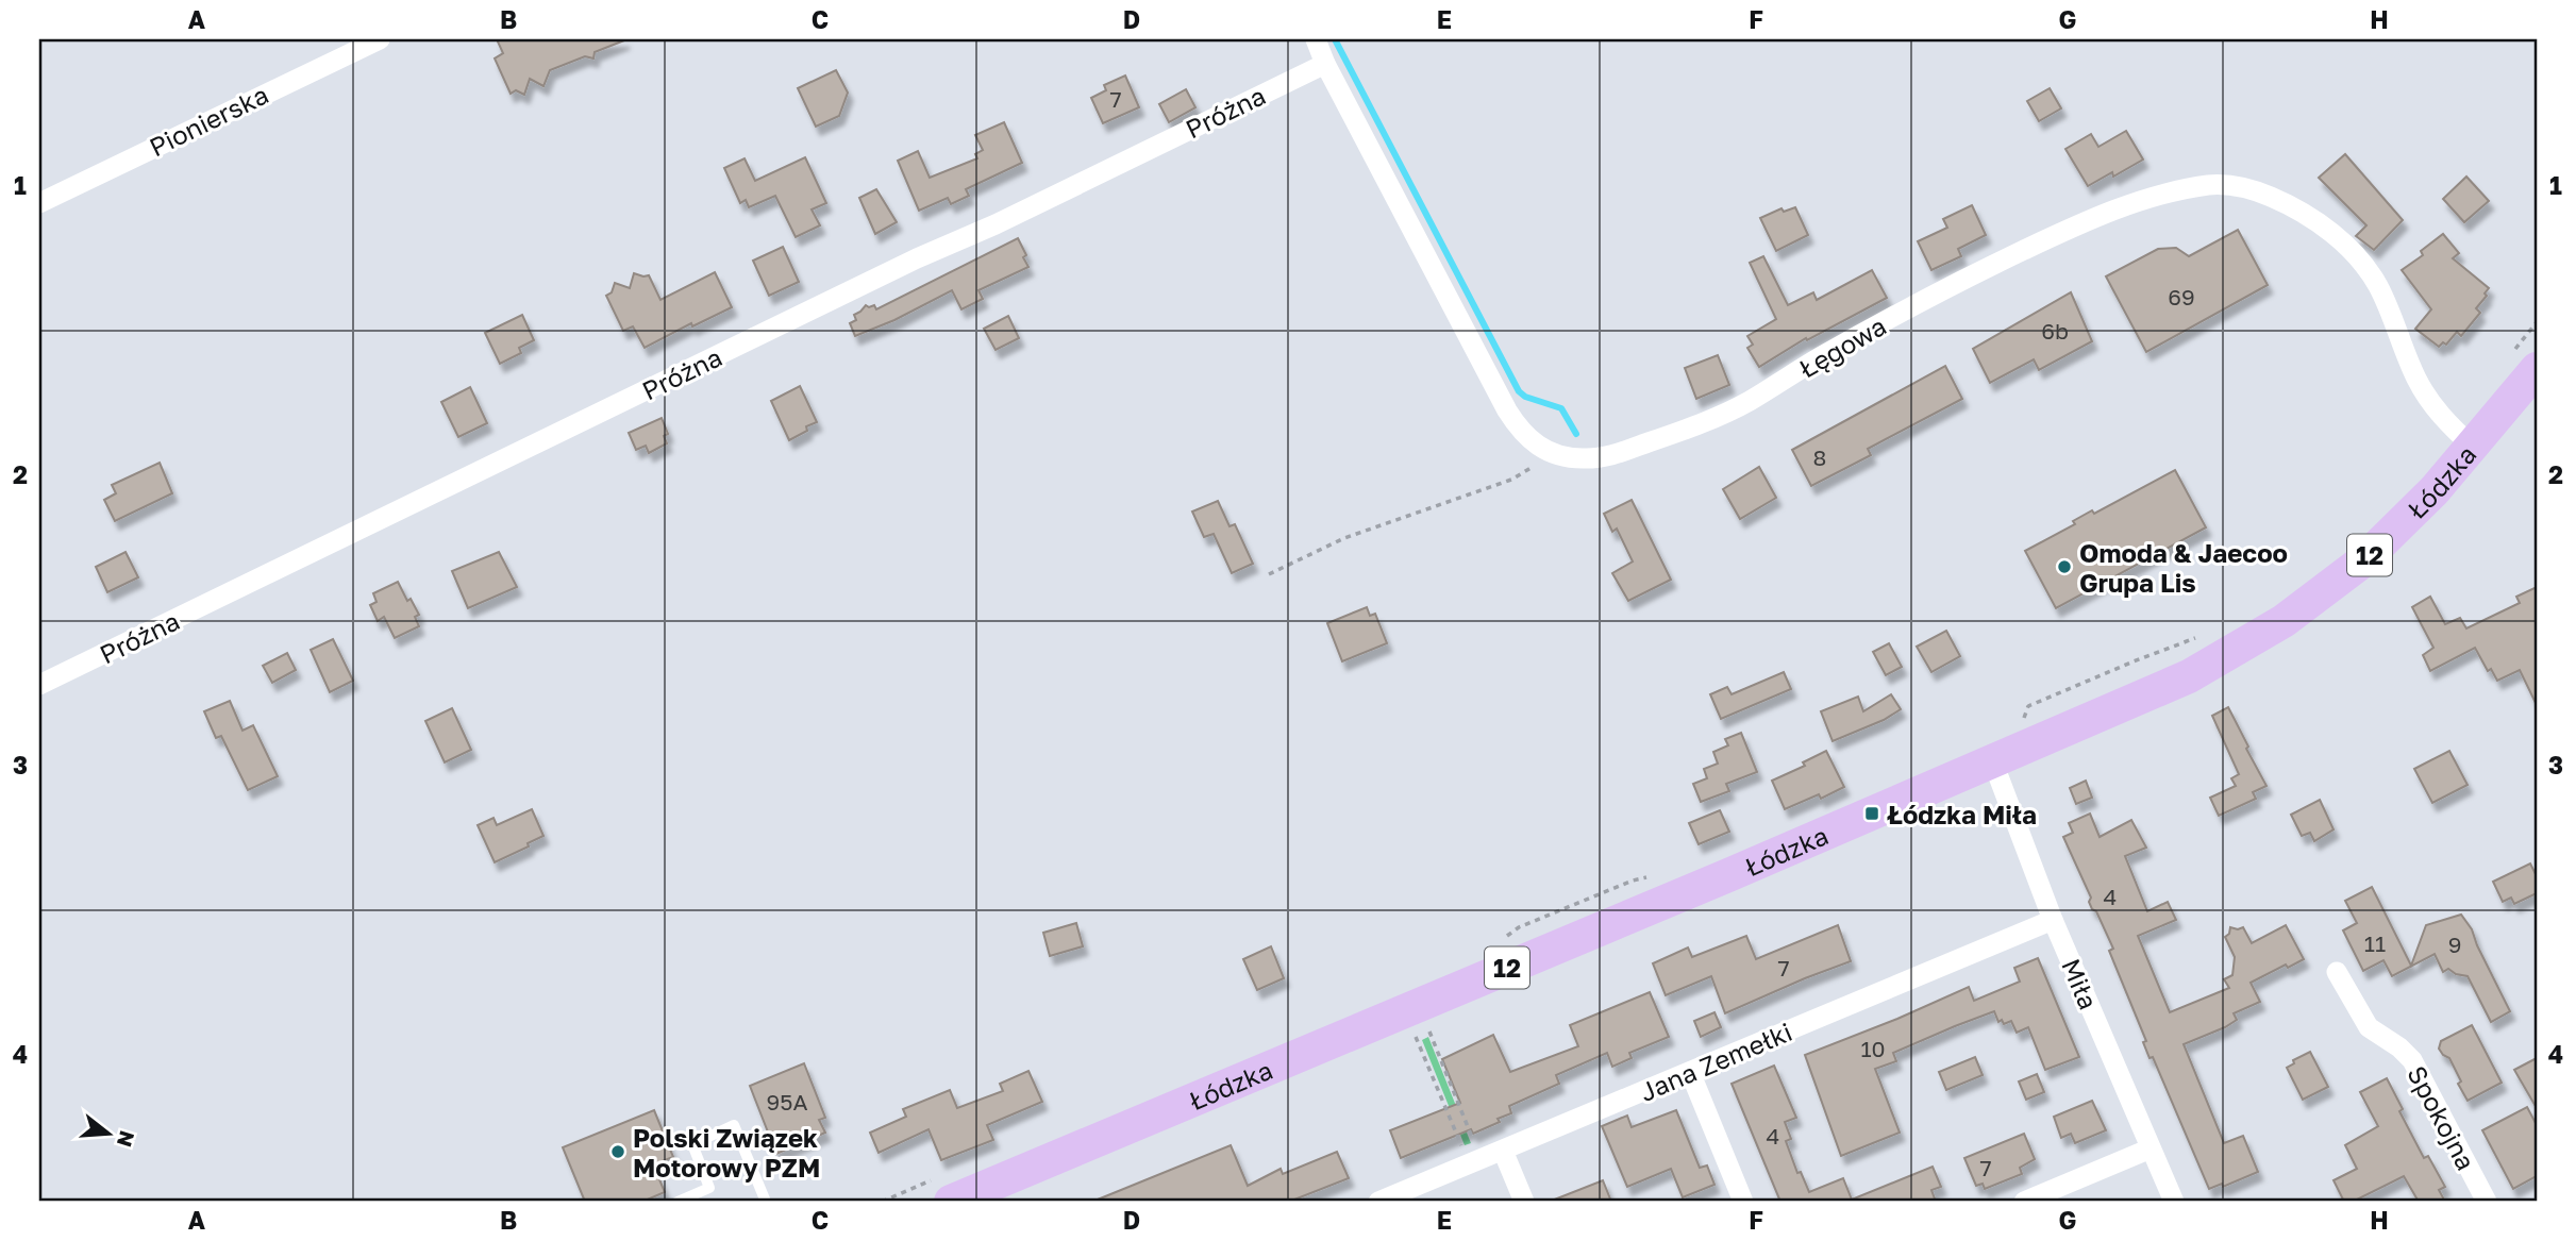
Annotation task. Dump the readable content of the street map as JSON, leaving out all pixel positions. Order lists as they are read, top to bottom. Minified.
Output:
{"streets":{"main road":["Łódzka","12"],"street":["Próżna","Pionierska","Łęgowa","Miła","Jana Zemełki","Spokojna"]},"crossings":[["Próżna","Łęgowa"],["Łęgowa","Łódzka"],["Łódzka","Miła"],["Miła","Jana Zemełki"]],"places":{"other":["Omoda & Jaecoo Grupa Lis","Polski Związek Motorowy PZM"],"transit":["Łódzka Miła"]},"house_numbers":["7","69","6b","8","4","11","9","7","10","95A","4","7"],"north":"right","grid":{"columns":["A","B","C","D","E","F","G","H"],"rows":["1","2","3","4"]}}
